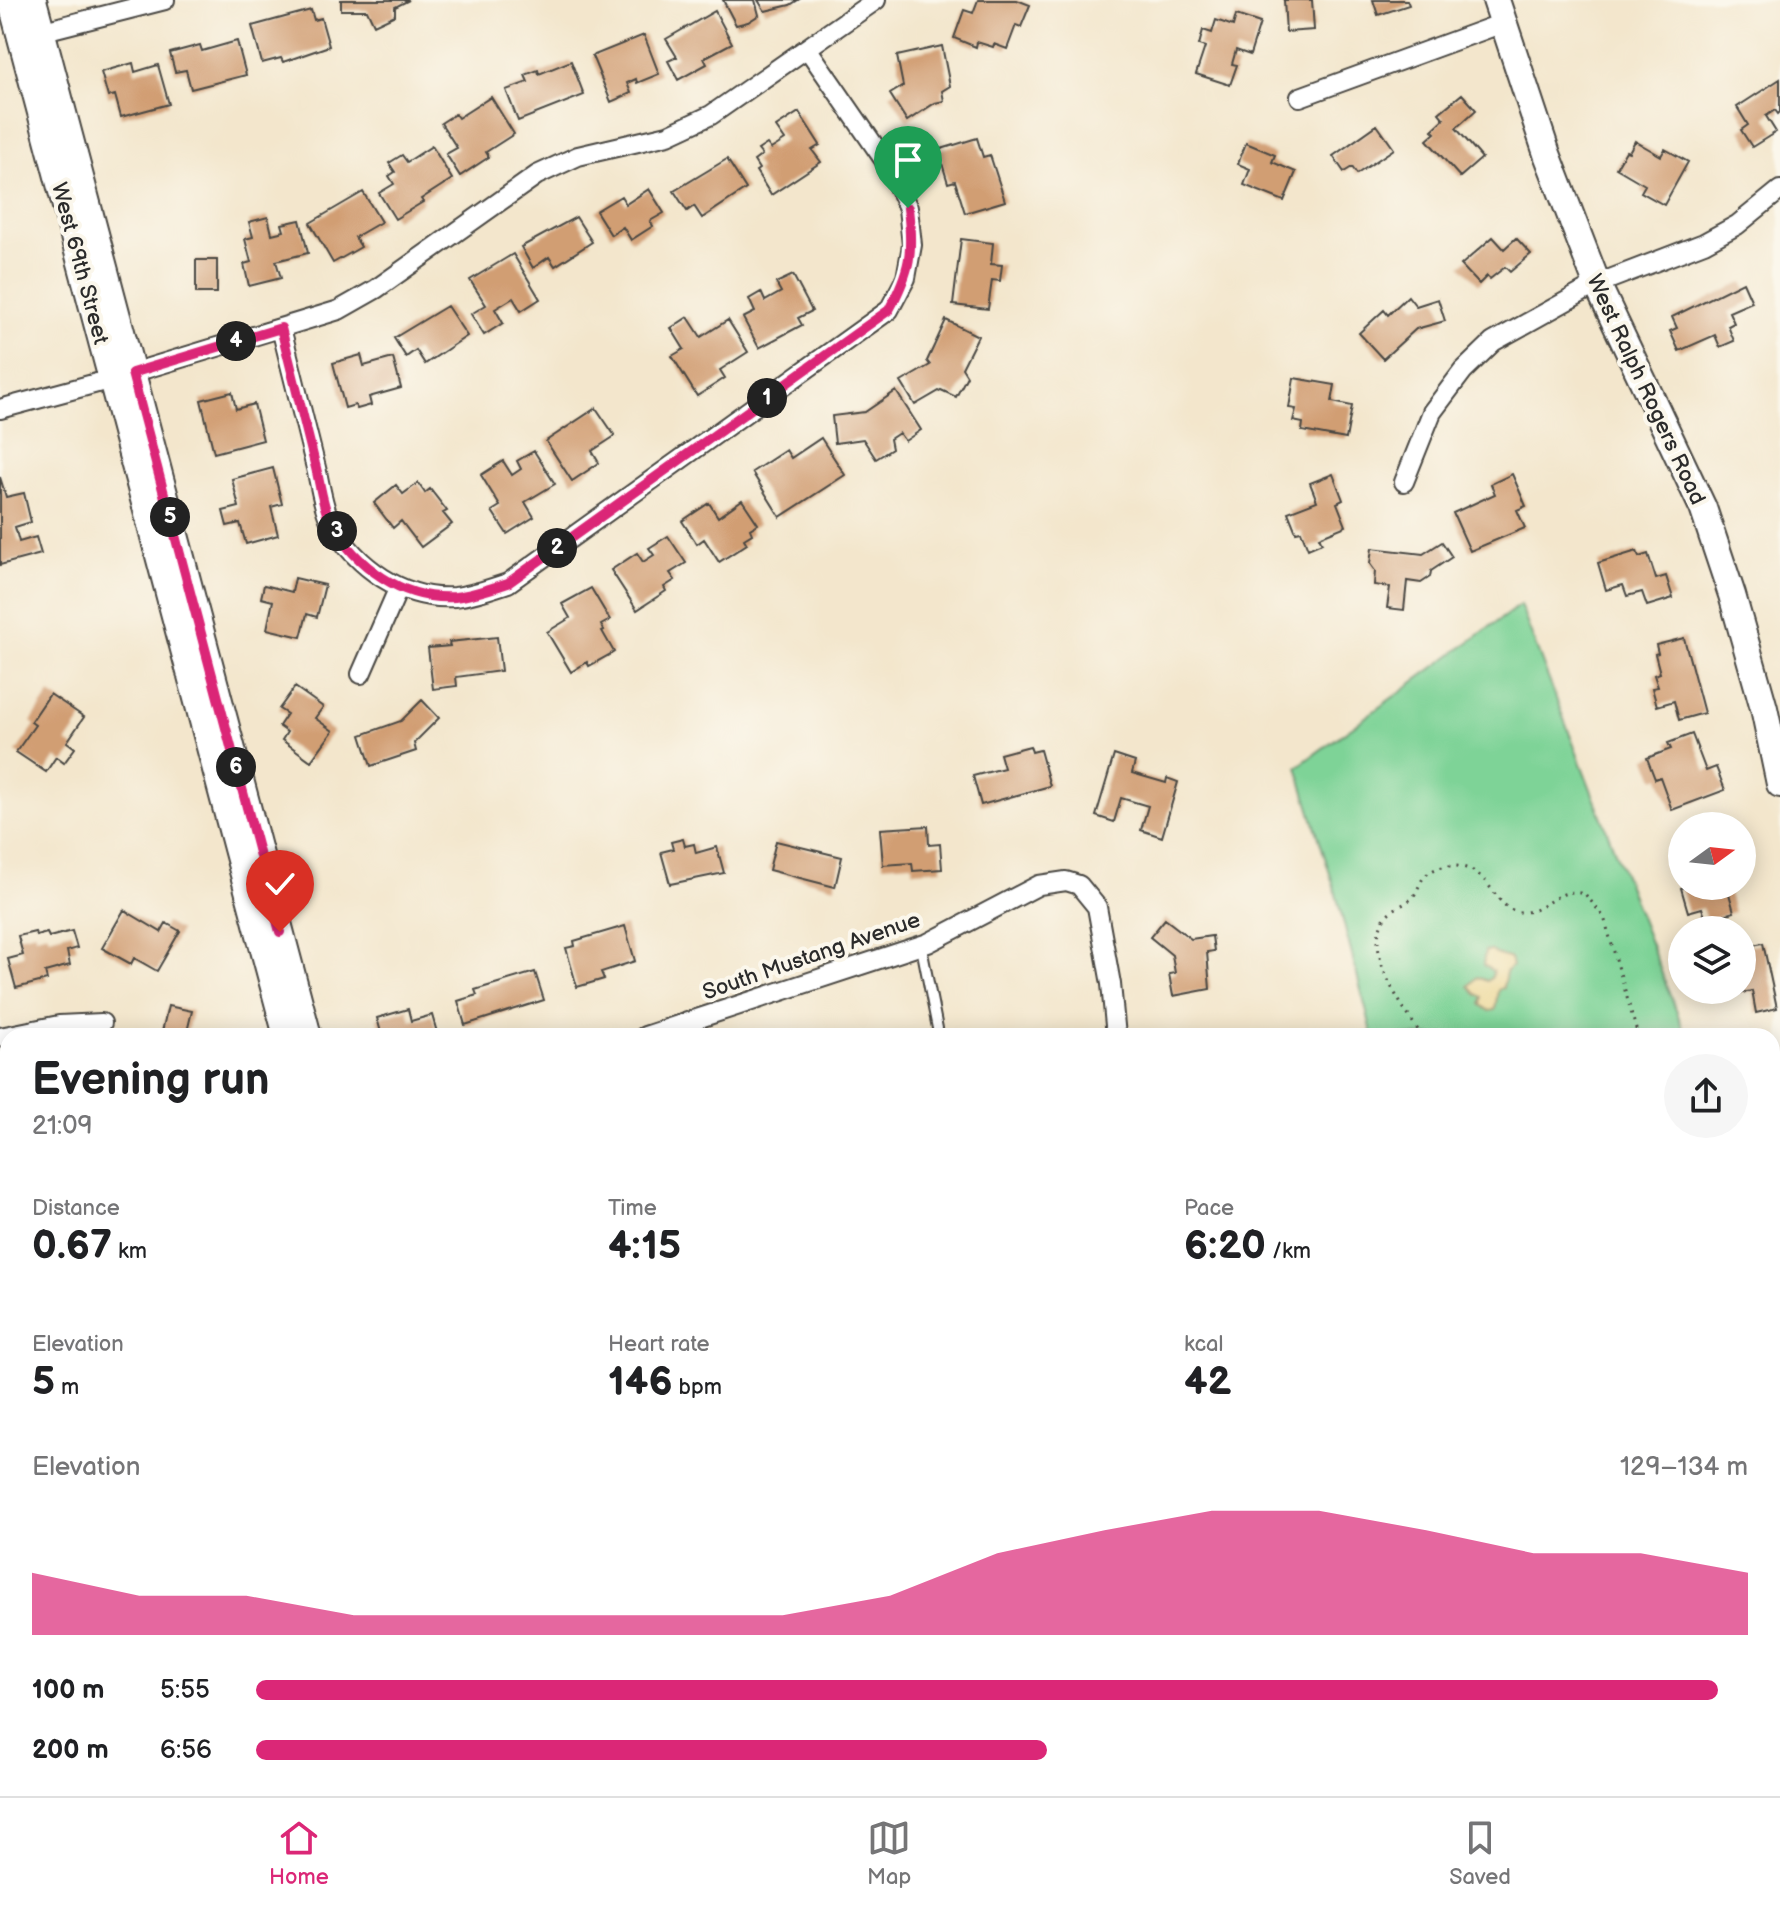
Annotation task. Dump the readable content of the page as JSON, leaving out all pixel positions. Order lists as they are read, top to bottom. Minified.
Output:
{"streets":{"main road":["West 69th Street","West Ralph Rogers Road"],"street":["South Mustang Avenue"]},"north":"right","page":{"pins":["4","1","5","3","2","6"],"heading":["Evening run","21:09"],"stats":[["Distance","0.67 km"],["Time","4:15"],["Pace","6:20 /km"],["Elevation","5 m"],["Heart rate","146 bpm"],["kcal","42"]],"chart":["Elevation","129–134 m"],"list":[{"name":"100 m","note":"5:55"},{"name":"200 m","note":"6:56"}],"tabs":["Home","Map","Saved"]}}
